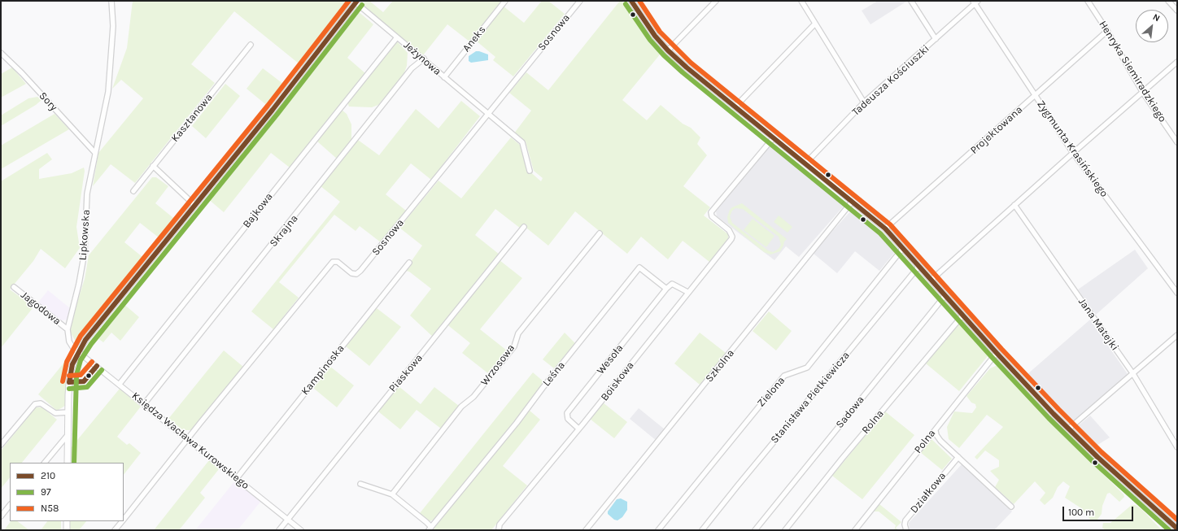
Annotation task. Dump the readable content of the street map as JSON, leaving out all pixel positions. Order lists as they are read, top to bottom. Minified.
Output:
{"streets":{"street":["Sosnowa","Aneks","Jeżynowa","Henryka Siemiradzkiego","Tadeusza Kościuszki","Sory","Kasztanowa","Projektowana","Zygmunta Krasińskiego","Bajkowa","Skrajna","Lipkowska","Jagodowa","Jana Matejki","Wesoła","Wrzosowa","Szkolna","Kampinoska","Piaskowa","Leśna","Boiskowa","Zielona","Stanisława Pietkiewicza","Sadowa","Rolna","Księdza Wacława Kurowskiego","Polna","Działkowa"]},"crossings":[["Sosnowa","Jeżynowa"],["Sosnowa","Księdza Wacława Kurowskiego"],["Aneks","Jeżynowa"],["Jeżynowa","Bajkowa"],["Jeżynowa","Skrajna"],["Henryka Siemiradzkiego","Projektowana"],["Tadeusza Kościuszki","Zygmunta Krasińskiego"],["Sory","Lipkowska"],["Projektowana","Zygmunta Krasińskiego"],["Bajkowa","Księdza Wacława Kurowskiego"],["Skrajna","Księdza Wacława Kurowskiego"],["Lipkowska","Jagodowa"],["Lipkowska","Księdza Wacława Kurowskiego"],["Wesoła","Leśna"],["Wesoła","Boiskowa"],["Kampinoska","Księdza Wacława Kurowskiego"],["Piaskowa","Księdza Wacława Kurowskiego"]],"lines":["transit line 210","transit line N58","transit line 97"],"legend":["210","97","N58"],"scale_bar":"100 m","north":"top right"}
